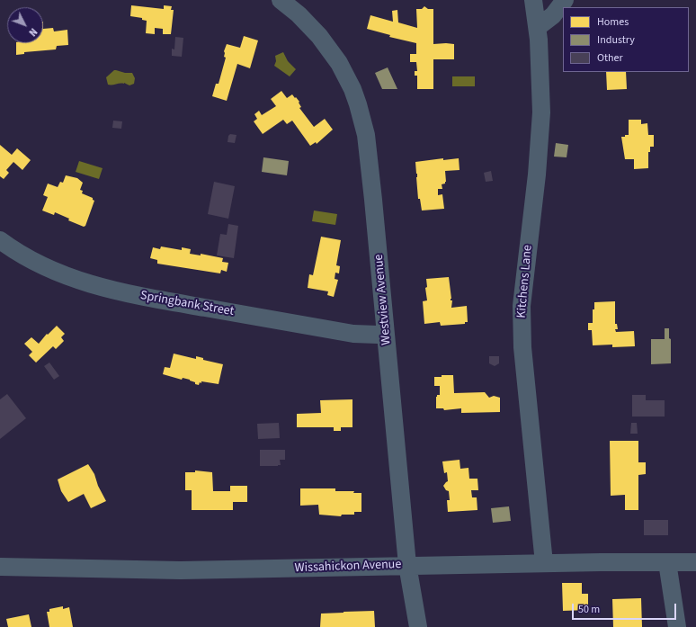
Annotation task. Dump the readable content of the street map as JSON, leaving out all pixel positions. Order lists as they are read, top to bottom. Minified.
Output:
{"streets":{"street":["Kitchens Lane","Westview Avenue","Springbank Street","Wissahickon Avenue"]},"crossings":[["Kitchens Lane","Wissahickon Avenue"],["Westview Avenue","Springbank Street"],["Westview Avenue","Wissahickon Avenue"]],"legend":["Homes","Industry","Other"],"scale_bar":"50 m","north":"bottom right"}
